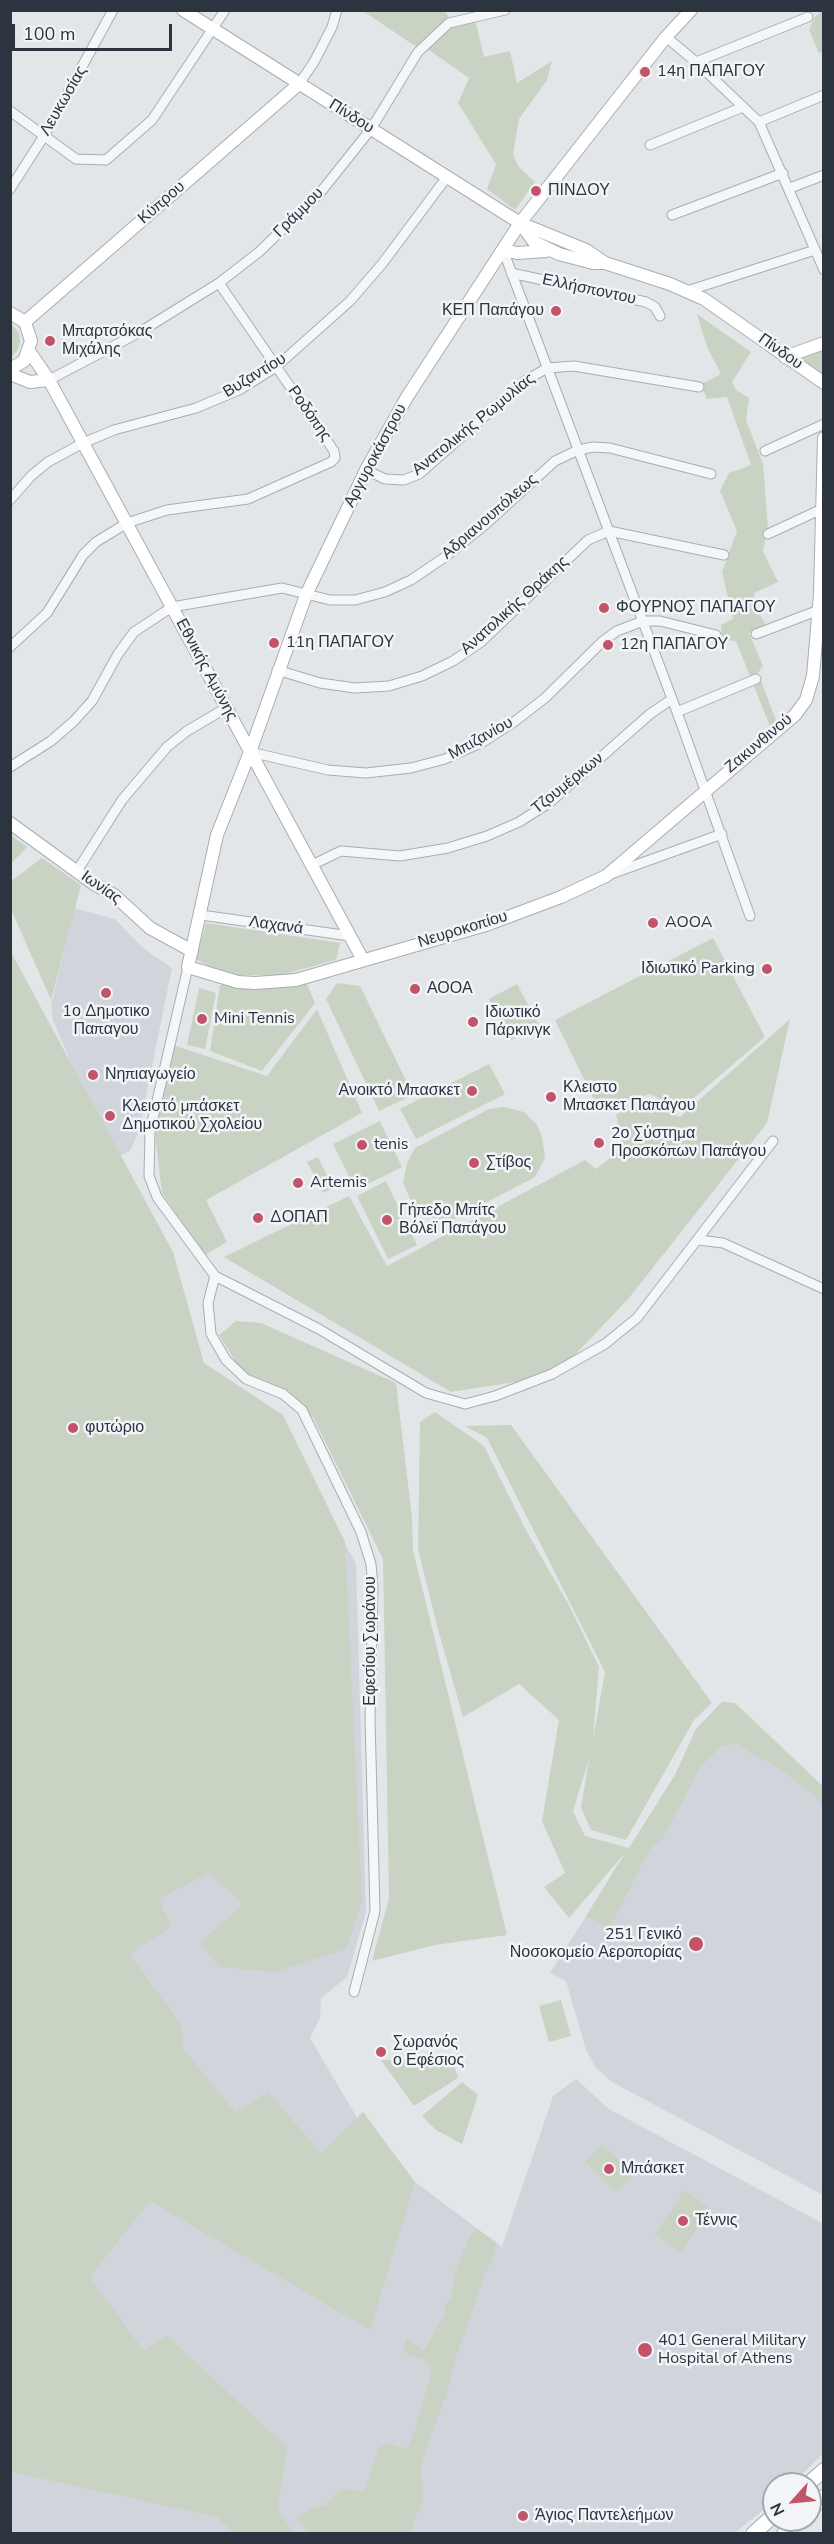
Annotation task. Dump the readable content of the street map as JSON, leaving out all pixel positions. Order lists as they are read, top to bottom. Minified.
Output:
{"streets":{"street":["Λευκωσίας","Πίνδου","Κύπρου","Γράμμου","Ελλήσποντου","Βυζαντίου","Ροδόπης","Ανατολικής Ρωμυλίας","Αργυροκάστρου","Αδριανουπόλεως","Ανατολικής Θράκης","Εθνικής Αμύνης","Μπιζανίου","Ζακυνθινού","Τζουμέρκων","Ιωνίας","Λαχανά","Νευροκοπίου","Εφεσίου Σωράνου"]},"crossings":[["Πίνδου","Κύπρου"],["Πίνδου","Γράμμου"],["Πίνδου","Βυζαντίου"],["Πίνδου","Αργυροκάστρου"],["Γράμμου","Ροδόπης"],["Γράμμου","Εθνικής Αμύνης"],["Ελλήσποντου","Ανατολικής Ρωμυλίας"],["Ελλήσποντου","Αργυροκάστρου"],["Ελλήσποντου","Αδριανουπόλεως"],["Ελλήσποντου","Ανατολικής Θράκης"],["Ελλήσποντου","Μπιζανίου"],["Ελλήσποντου","Ζακυνθινού"],["Ελλήσποντου","Τζουμέρκων"],["Ελλήσποντου","Νευροκοπίου"],["Βυζαντίου","Ροδόπης"],["Βυζαντίου","Εθνικής Αμύνης"],["Ροδόπης","Εθνικής Αμύνης"],["Ανατολικής Ρωμυλίας","Αργυροκάστρου"],["Αργυροκάστρου","Αδριανουπόλεως"],["Αργυροκάστρου","Ανατολικής Θράκης"],["Αργυροκάστρου","Εθνικής Αμύνης"],["Αργυροκάστρου","Μπιζανίου"],["Αργυροκάστρου","Ιωνίας"],["Αργυροκάστρου","Λαχανά"],["Αργυροκάστρου","Νευροκοπίου"],["Αδριανουπόλεως","Εθνικής Αμύνης"],["Εθνικής Αμύνης","Μπιζανίου"],["Εθνικής Αμύνης","Τζουμέρκων"],["Εθνικής Αμύνης","Λαχανά"],["Εθνικής Αμύνης","Νευροκοπίου"],["Ζακυνθινού","Νευροκοπίου"]],"places":["14η ΠΑΠΑΓΟΥ","ΠΙΝΔΟΥ","ΚΕΠ Παπάγου","Μπαρτσόκας Μιχάλης","ΦΟΥΡΝΟΣ ΠΑΠΑΓΟΥ","11η ΠΑΠΑΓΟΥ","12η ΠΑΠΑΓΟΥ","AOOA","Ιδιωτικό Parking","ΑΟΟΑ","1ο Δημοτικο Παπαγου","Mini Tennis","Ιδιωτικό Πάρκινγκ","Νηπιαγωγείο","Ανοικτό Μπασκετ","Κλειστο Μπασκετ Παπάγου","Κλειστό μπάσκετ Δημοτικού Σχολείου","2ο Σύστημα Προσκόπων Παπάγου","tenis","Στίβος","Artemis","ΔΟΠΑΠ","Γήπεδο Μπίτς Βόλεϊ Παπάγου","φυτώριο","251 Γενικό Νοσοκομείο Αεροπορίας","Σωρανός ο Εφέσιος","Μπάσκετ","Τέννις","401 General Military Hospital of Athens","Άγιος Παντελεήμων"],"scale_bar":"100 m","north":"bottom left"}
